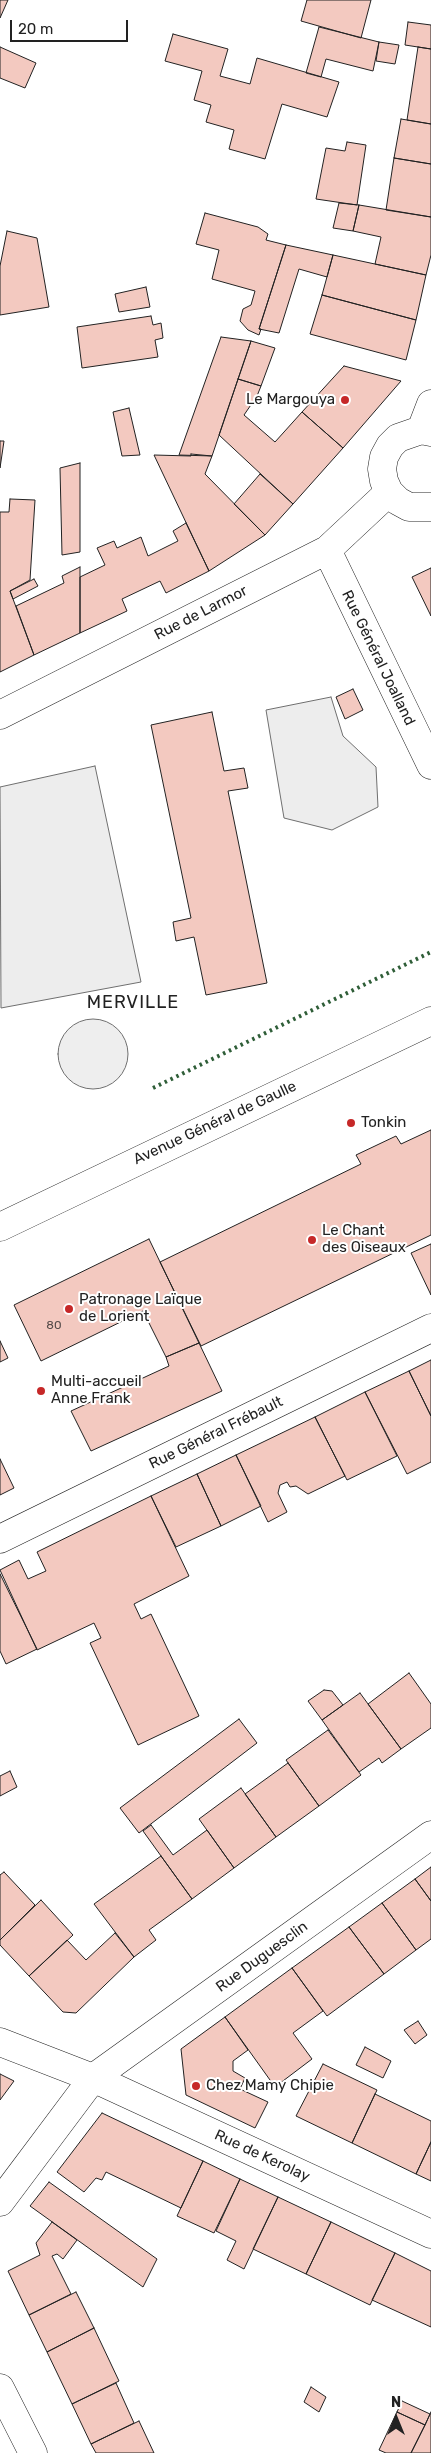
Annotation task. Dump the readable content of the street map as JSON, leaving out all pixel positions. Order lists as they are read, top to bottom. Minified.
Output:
{"streets":{"street":["Rue de Larmor","Rue Général Joalland","Avenue Général de Gaulle","Rue Général Frébault","Rue Duguesclin","Rue de Kerolay"]},"crossings":[["Rue de Larmor","Rue Général Joalland"],["Rue Duguesclin","Rue de Kerolay"]],"districts":["MERVILLE"],"places":["Le Margouya","Tonkin","Le Chant des Oiseaux","Patronage Laïque de Lorient","Multi-accueil Anne Frank","Chez Mamy Chipie"],"house_numbers":["80"],"scale_bar":"20 m","north":"top"}
